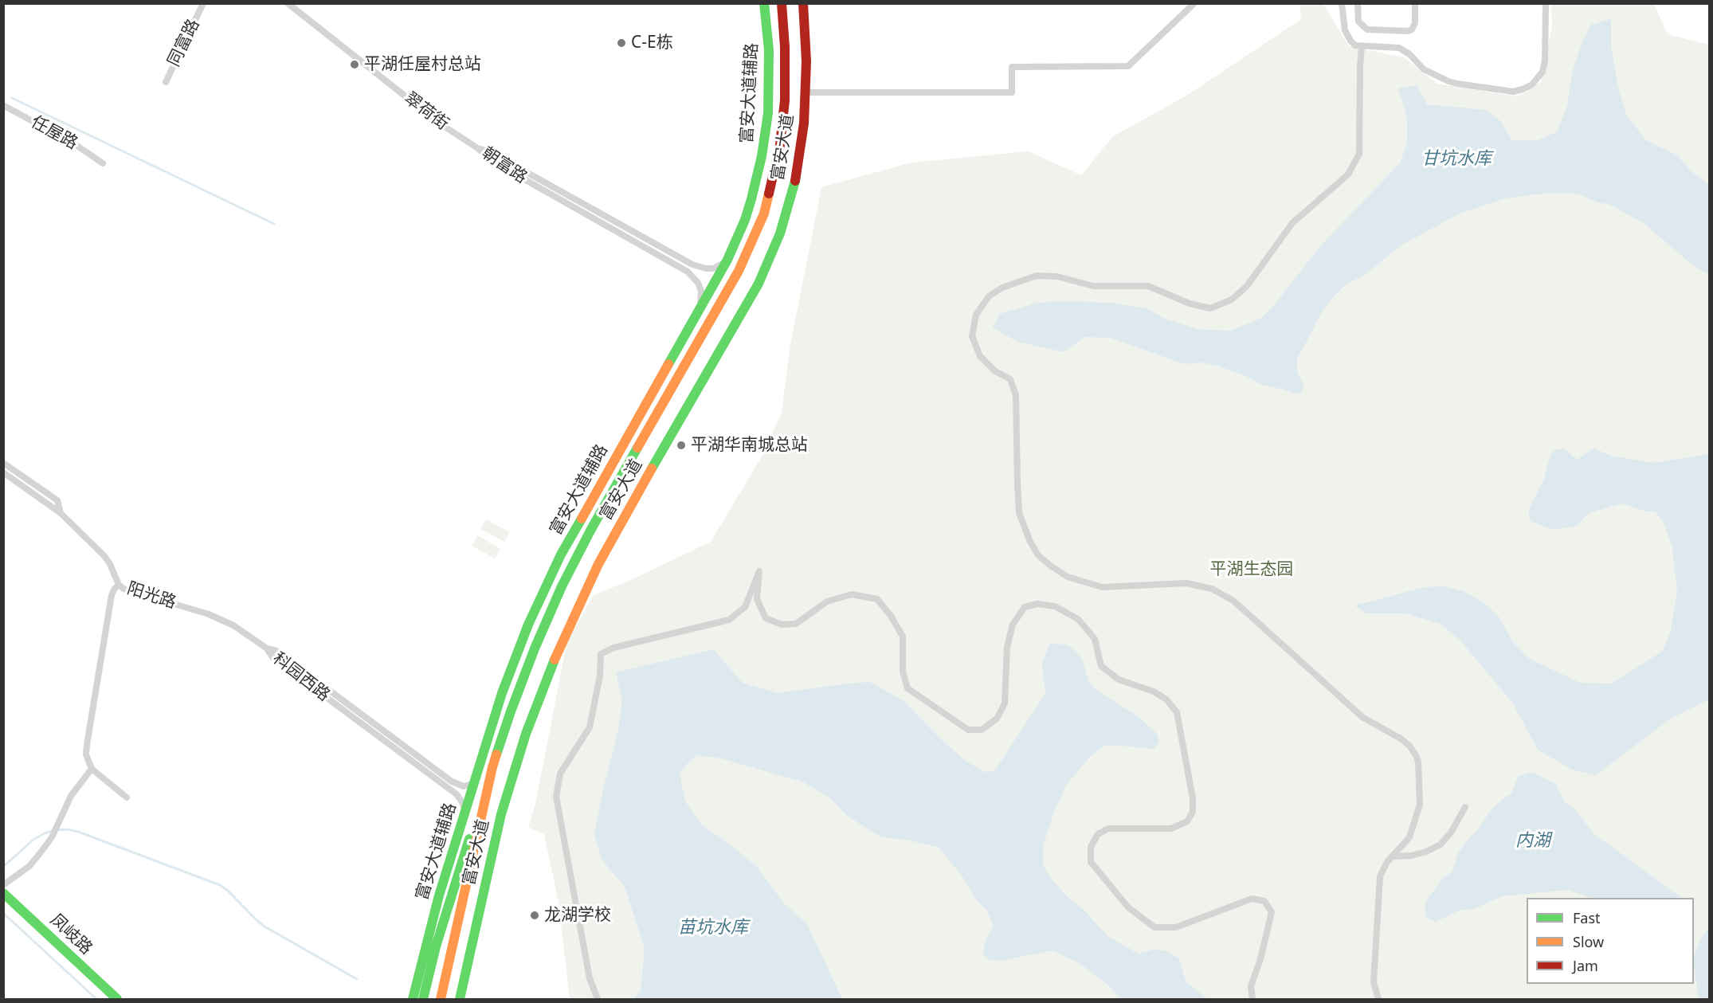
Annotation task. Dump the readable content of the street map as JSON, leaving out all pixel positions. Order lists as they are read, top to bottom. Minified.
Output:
{"streets":{"main road":["富安大道辅路","富安大道","凤岐路"],"street":["同富路","翠荷街","任屋路","朝富路","阳光路","科园西路"]},"crossings":[["富安大道辅路","朝富路"],["富安大道辅路","科园西路"],["翠荷街","朝富路"],["阳光路","科园西路"]],"water":["甘坑水库","内湖","苗坑水库"],"parks":["平湖生态园"],"places":["C-E栋","平湖任屋村总站","平湖华南城总站","龙湖学校"],"legend":["Fast","Slow","Jam"]}
